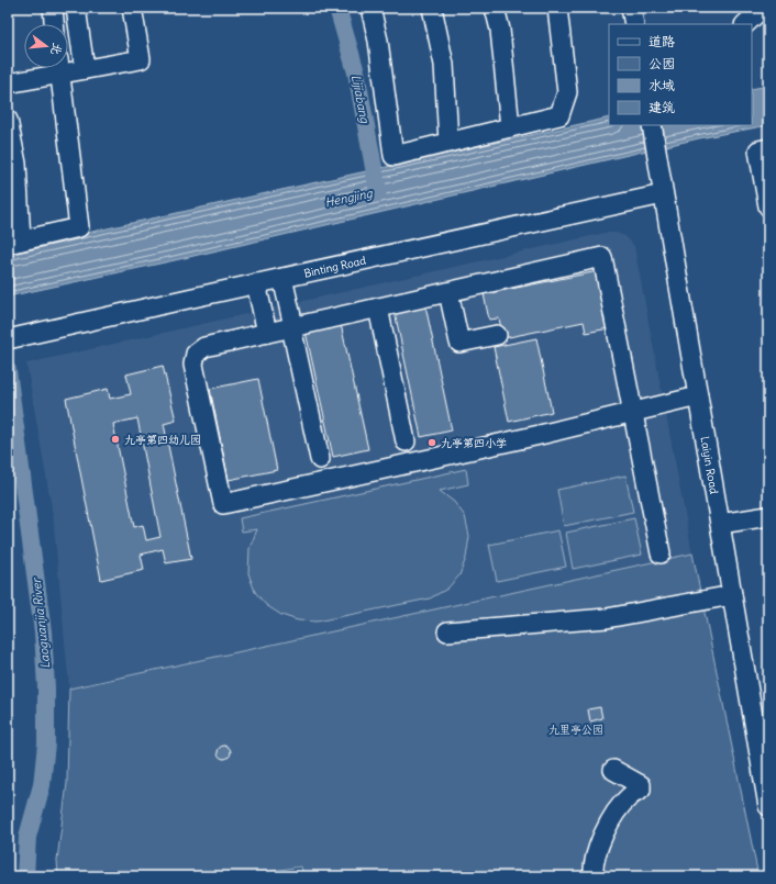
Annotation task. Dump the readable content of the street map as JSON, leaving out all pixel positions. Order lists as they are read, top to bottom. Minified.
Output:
{"streets":{"street":["Binting Road","Laiyin Road"]},"crossings":[["Binting Road","Laiyin Road"]],"water":["Lijiabang","Hengjing","Laoguanjia River"],"parks":["九里亭公园"],"places":["九亭第四幼儿园","九亭第四小学"],"legend":["道路","公园","水域","建筑"],"north":"right"}
